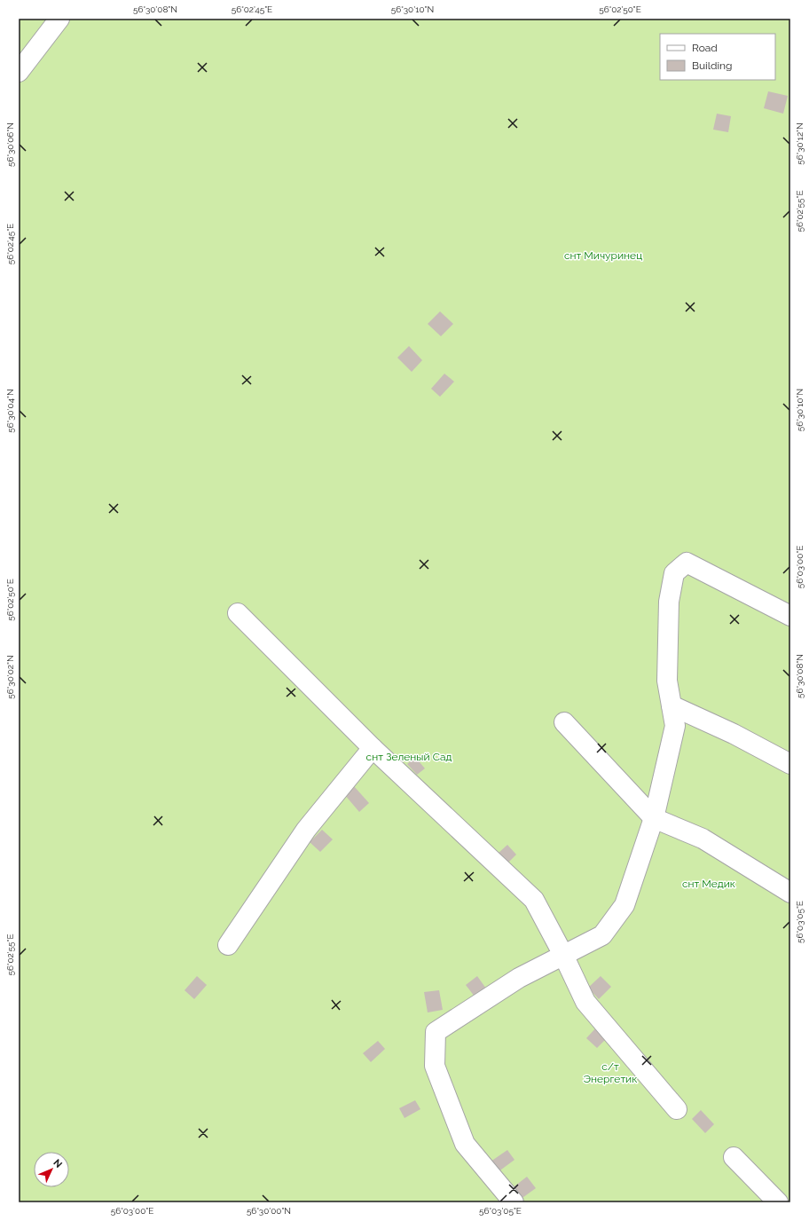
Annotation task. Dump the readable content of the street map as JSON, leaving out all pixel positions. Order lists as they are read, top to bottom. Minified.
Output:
{"parks":["снт Мичуринец","снт Зеленый Сад","снт Медик","с/т Энергетик"],"legend":["Road","Building"],"north":"top right","coordinates":["56°30'08\"N","56°02'45\"E","56°30'10\"N","56°02'50\"E","56°30'12\"N","56°30'06\"N","56°02'55\"E","56°30'04\"N","56°03'00\"E","56°30'02\"N","56°03'05\"E","56°30'00\"N"]}
